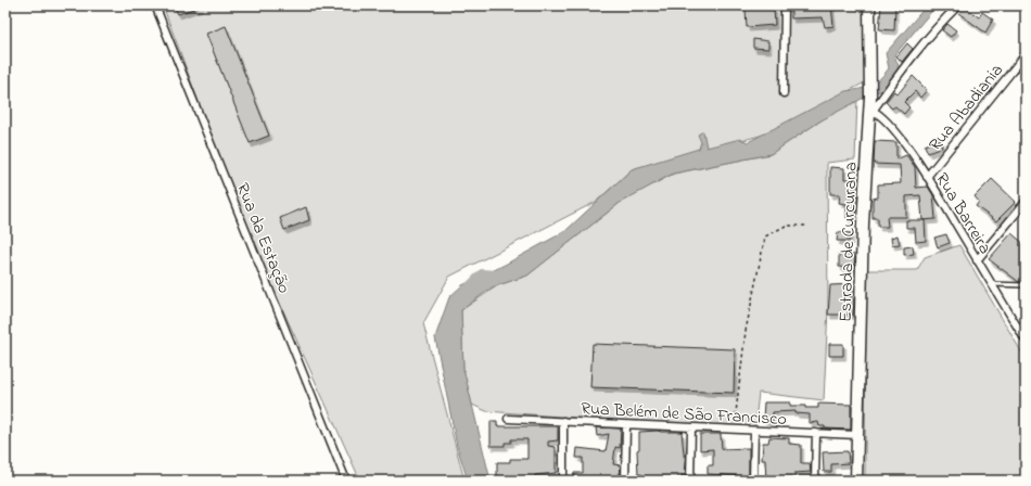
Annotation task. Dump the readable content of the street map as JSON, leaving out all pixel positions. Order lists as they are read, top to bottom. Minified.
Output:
{"streets":{"main road":["Estrada de Curcurana"],"street":["Rua Abadiania","Rua Barreira","Rua da Estação","Rua Belém de São Francisco"]},"crossings":[["Rua Abadiania","Rua Barreira"],["Rua Barreira","Estrada de Curcurana"],["Estrada de Curcurana","Rua Belém de São Francisco"]]}
